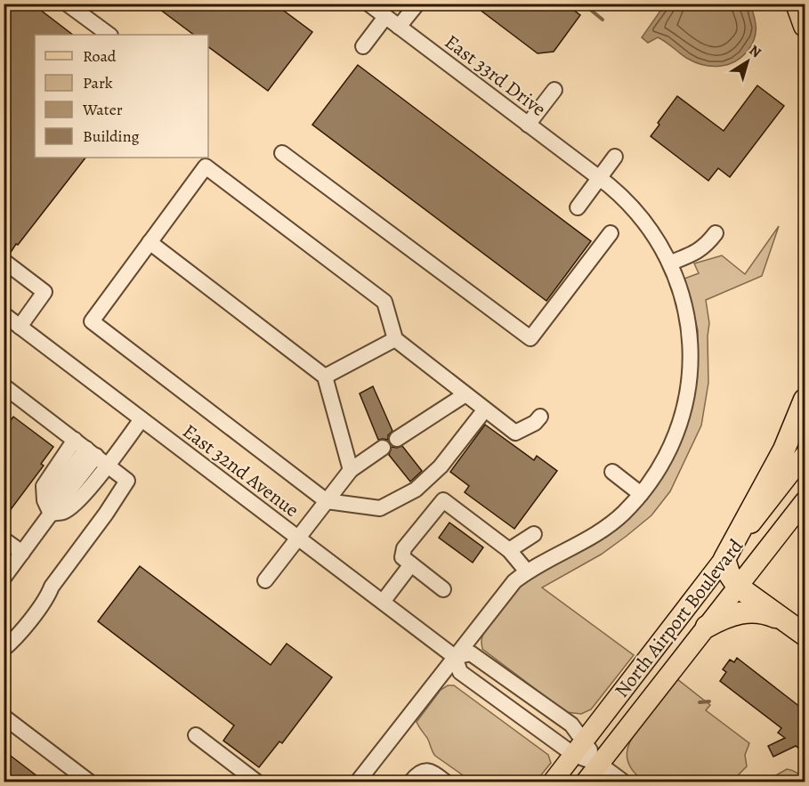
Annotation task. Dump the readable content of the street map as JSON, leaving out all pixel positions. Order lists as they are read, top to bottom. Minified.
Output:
{"streets":{"main road":["North Airport Boulevard"],"street":["East 33rd Drive","East 32nd Avenue"]},"crossings":[["East 33rd Drive","East 32nd Avenue"],["East 32nd Avenue","North Airport Boulevard"]],"legend":["Road","Park","Water","Building"],"north":"top right"}
